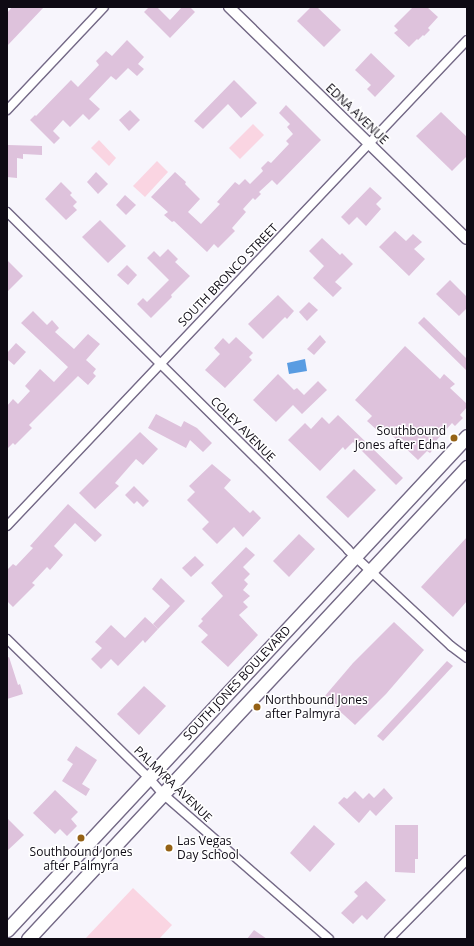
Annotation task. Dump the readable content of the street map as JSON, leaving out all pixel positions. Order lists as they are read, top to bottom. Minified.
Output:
{"streets":{"main road":["SOUTH JONES BOULEVARD"],"street":["EDNA AVENUE","SOUTH BRONCO STREET","COLEY AVENUE","PALMYRA AVENUE"]},"crossings":[["EDNA AVENUE","SOUTH BRONCO STREET"],["SOUTH BRONCO STREET","COLEY AVENUE"],["COLEY AVENUE","SOUTH JONES BOULEVARD"],["SOUTH JONES BOULEVARD","PALMYRA AVENUE"]],"places":["Southbound Jones after Edna","Northbound Jones after Palmyra","Southbound Jones after Palmyra","Las Vegas Day School"]}
